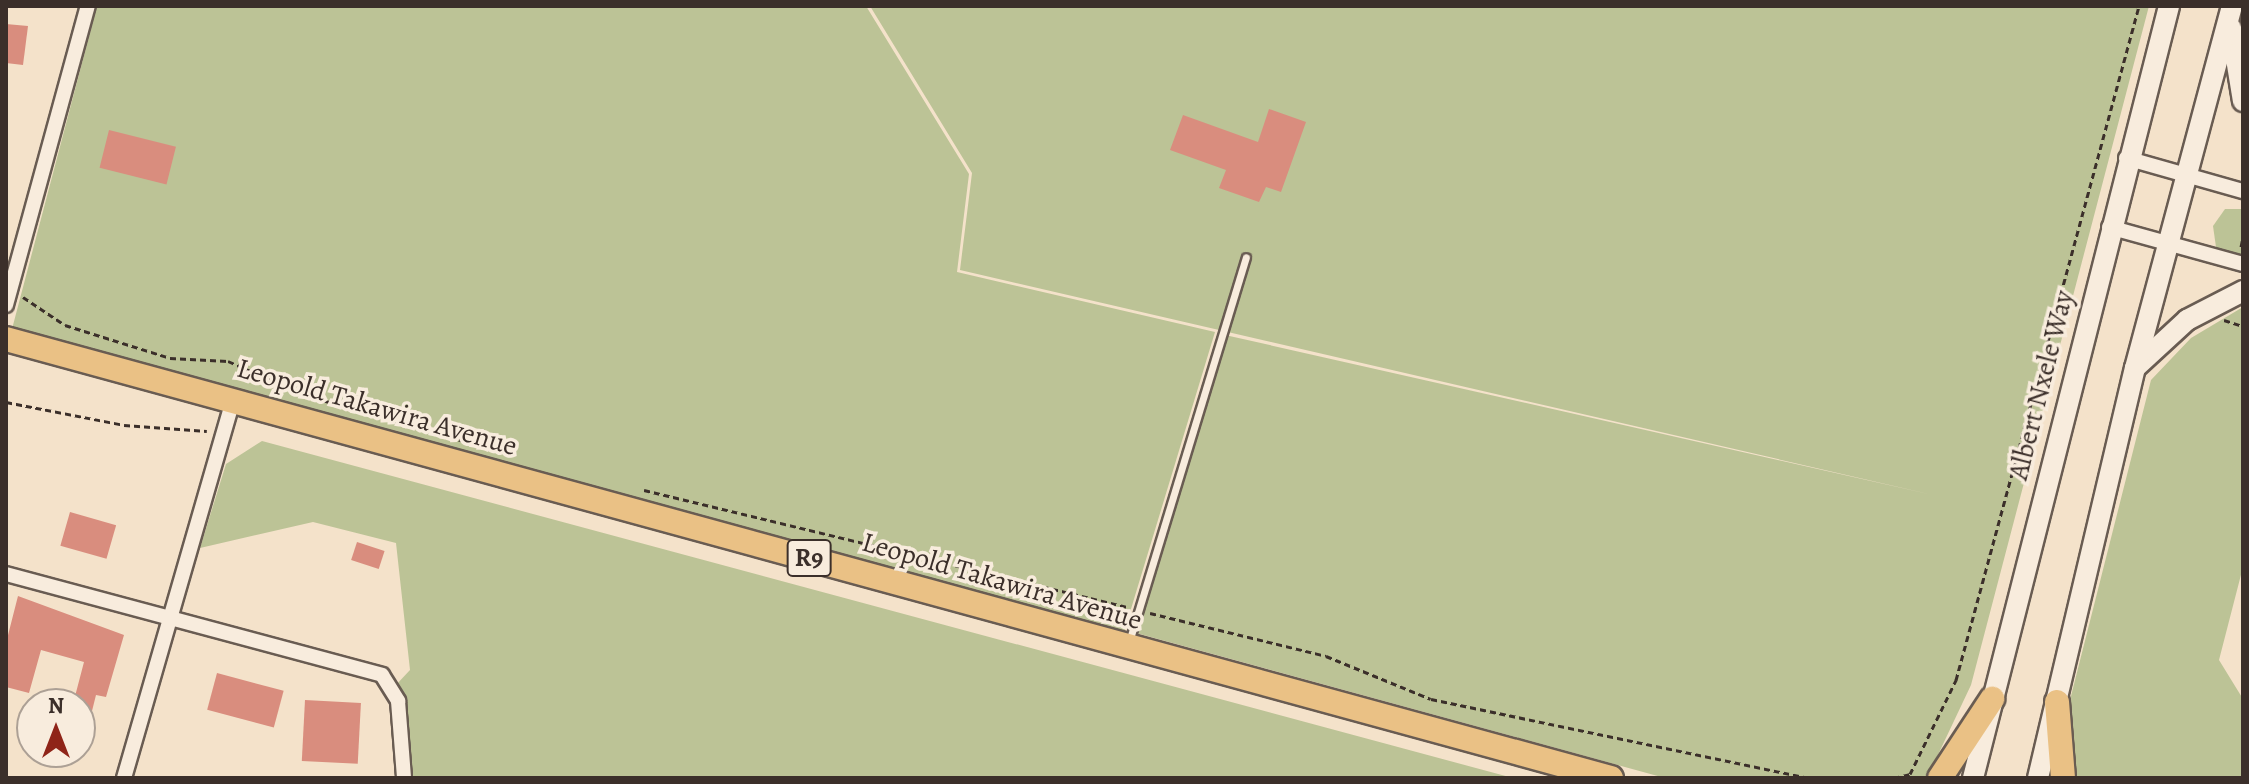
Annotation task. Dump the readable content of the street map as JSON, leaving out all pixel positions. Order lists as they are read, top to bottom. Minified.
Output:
{"streets":{"highway":["Leopold Takawira Avenue","R9"],"main road":["Albert Nxele Way"]},"north":"top"}
